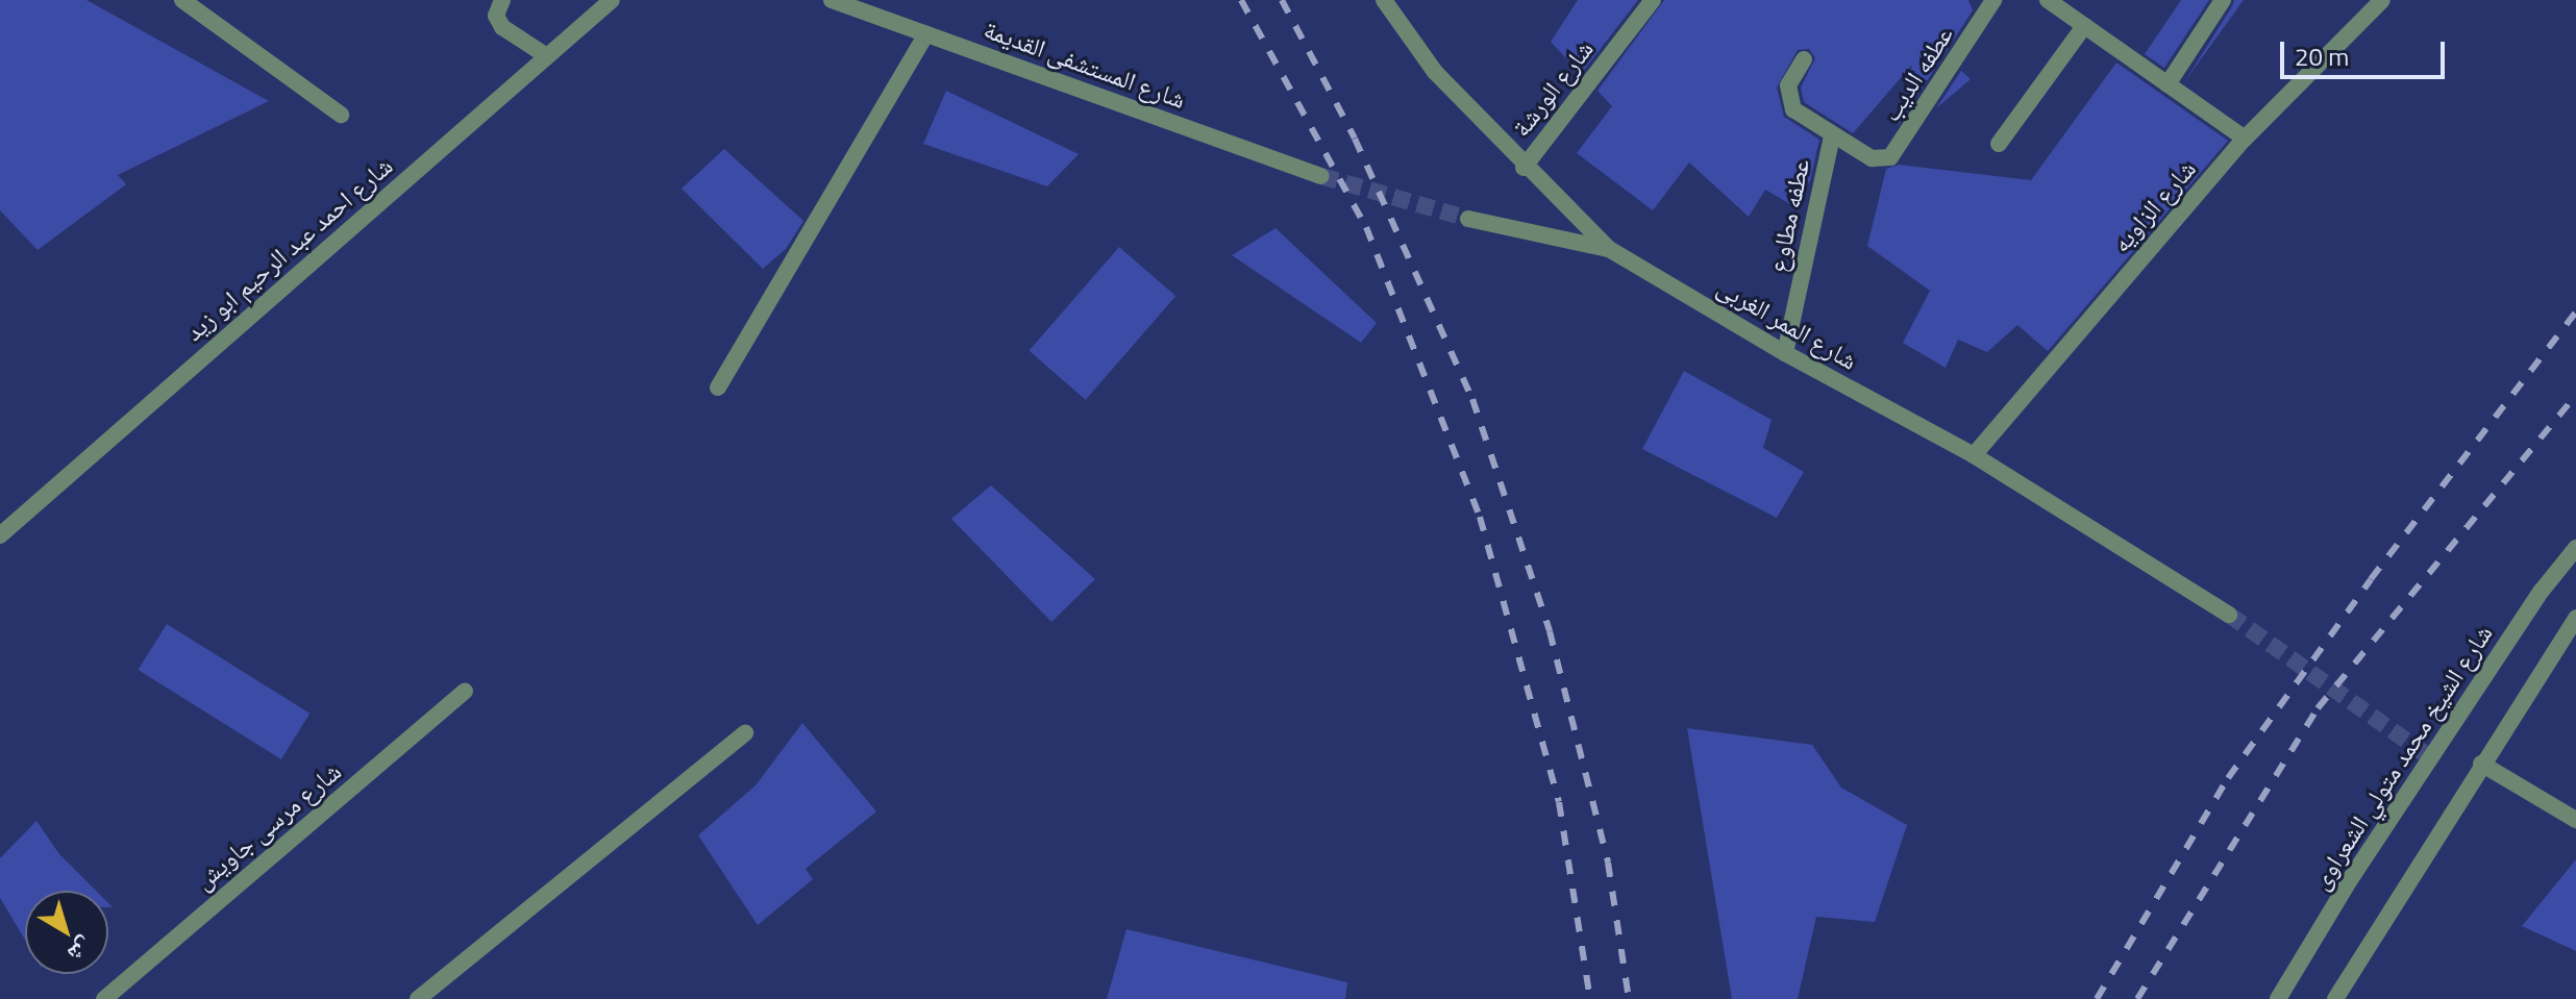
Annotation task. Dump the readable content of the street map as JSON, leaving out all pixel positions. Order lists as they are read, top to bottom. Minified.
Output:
{"streets":{"street":["شارع المستشفى القديمة","عطفه الديب","شارع الورشة","شارع الزاويه","عطفه مطاوع","شارع احمد عبد الرحيم ابو زيد","شارع الممر الغربى","شارع الشيخ محمد متولي الشعراوى","شارع مرسى جاويش"]},"crossings":[["عطفه الديب","عطفه مطاوع"],["شارع الورشة","شارع الممر الغربى"],["شارع الزاويه","شارع الممر الغربى"],["عطفه مطاوع","شارع الممر الغربى"]],"scale_bar":"20 m","north":"bottom right"}
